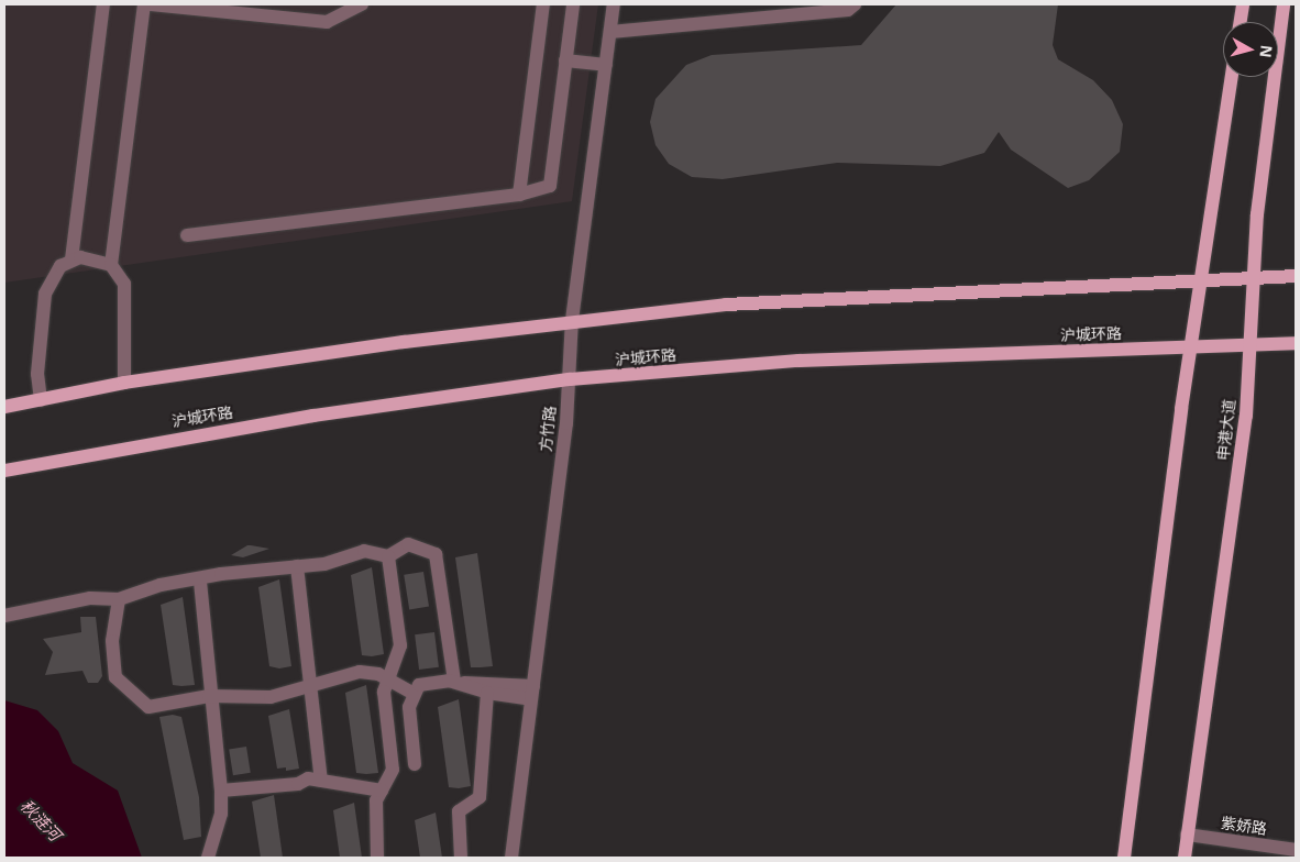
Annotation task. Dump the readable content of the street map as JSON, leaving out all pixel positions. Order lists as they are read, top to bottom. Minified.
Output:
{"streets":{"main road":["沪城环路","申港大道"],"street":["方竹路","紫娇路"]},"crossings":[["沪城环路","方竹路"],["沪城环路","申港大道"],["申港大道","紫娇路"]],"water":["秋涟河"],"north":"right"}
